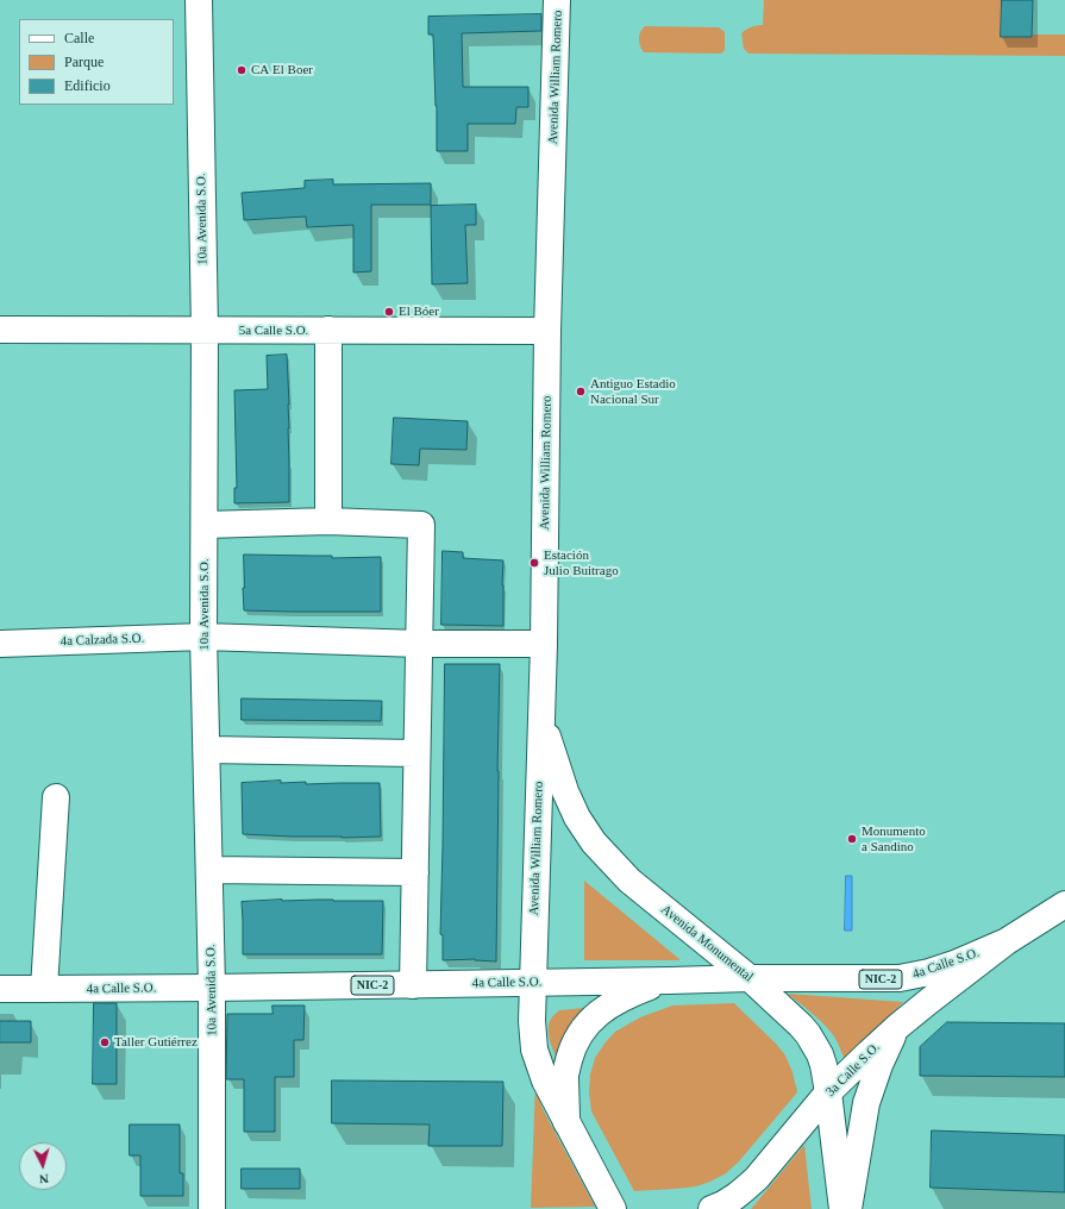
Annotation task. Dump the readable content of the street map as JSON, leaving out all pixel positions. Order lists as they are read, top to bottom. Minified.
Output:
{"streets":{"main road":["Avenida William Romero","10a Avenida S.O.","5a Calle S.O.","4a Calzada S.O.","Avenida Monumental","4a Calle S.O.","NIC-2","3a Calle S.O."]},"crossings":[["Avenida William Romero","5a Calle S.O."],["Avenida William Romero","4a Calzada S.O."],["Avenida William Romero","Avenida Monumental"],["Avenida William Romero","4a Calle S.O."],["10a Avenida S.O.","5a Calle S.O."],["10a Avenida S.O.","4a Calzada S.O."],["10a Avenida S.O.","4a Calle S.O."],["Avenida Monumental","4a Calle S.O."],["Avenida Monumental","3a Calle S.O."],["4a Calle S.O.","NIC-2"],["4a Calle S.O.","3a Calle S.O."],["NIC-2","3a Calle S.O."]],"places":["CA El Boer","El Bóer","Antiguo Estadio Nacional Sur","Estación Julio Buitrago","Monumento a Sandino","Taller Gutiérrez"],"legend":["Calle","Parque","Edificio"],"north":"bottom"}
